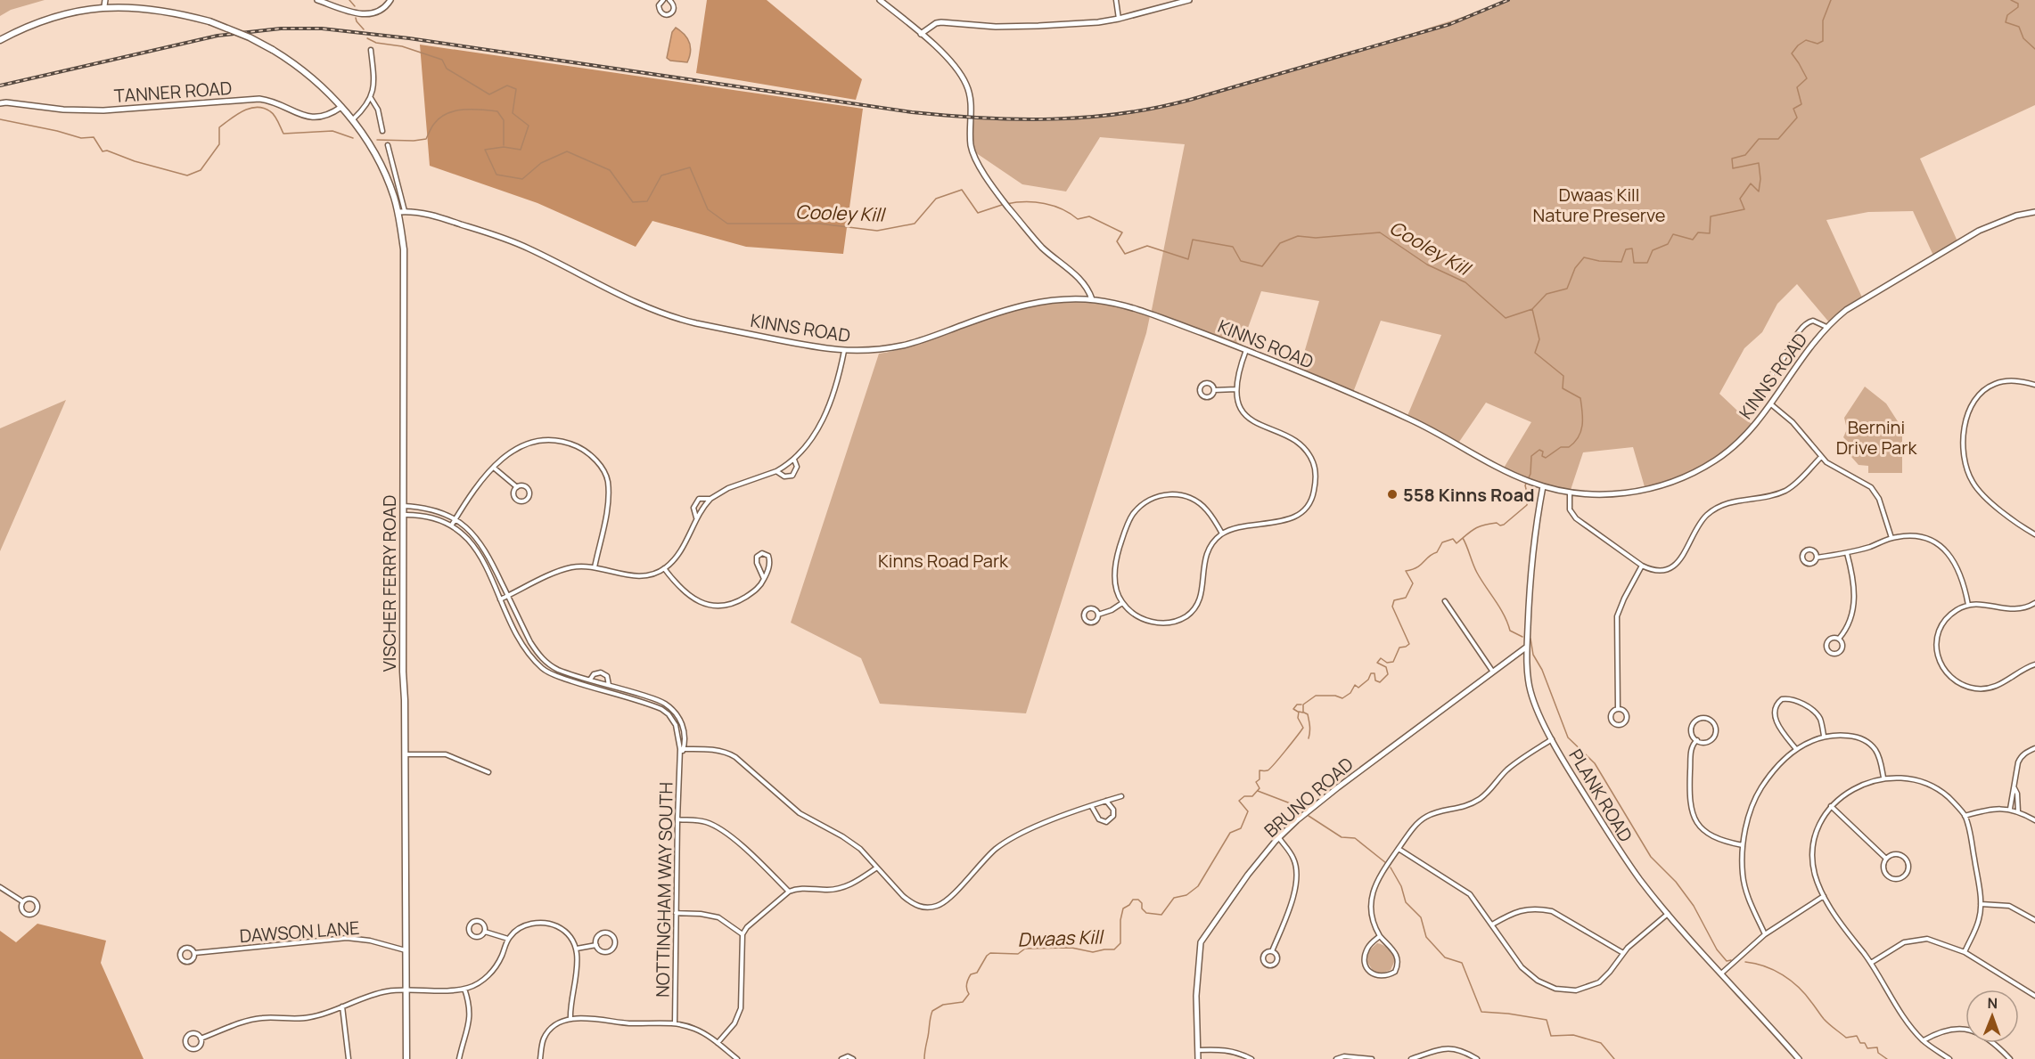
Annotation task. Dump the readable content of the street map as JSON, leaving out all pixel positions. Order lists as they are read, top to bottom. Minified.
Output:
{"streets":{"main road":["VISCHER FERRY ROAD"],"street":["TANNER ROAD","KINNS ROAD","PLANK ROAD","BRUNO ROAD","NOTTINGHAM WAY SOUTH","DAWSON LANE"]},"crossings":[["TANNER ROAD","VISCHER FERRY ROAD"],["KINNS ROAD","VISCHER FERRY ROAD"],["KINNS ROAD","PLANK ROAD"],["VISCHER FERRY ROAD","NOTTINGHAM WAY SOUTH"],["VISCHER FERRY ROAD","DAWSON LANE"],["PLANK ROAD","BRUNO ROAD"]],"water":["Cooley Kill","Dwaas Kill"],"parks":["Dwaas Kill Nature Preserve","Bernini Drive Park","Kinns Road Park"],"places":["558 Kinns Road"],"north":"top"}
